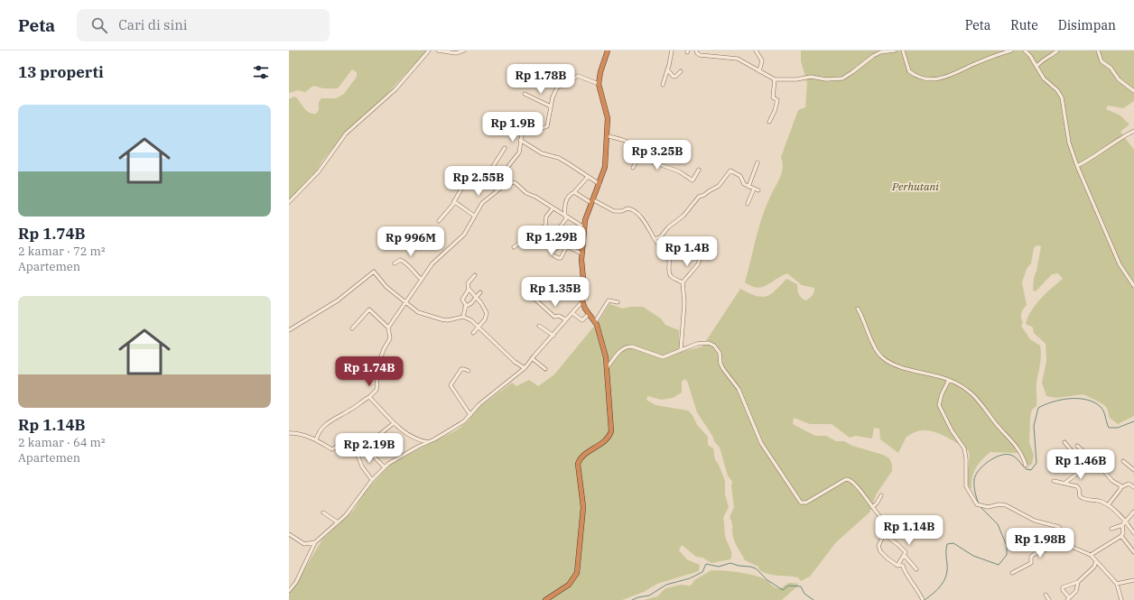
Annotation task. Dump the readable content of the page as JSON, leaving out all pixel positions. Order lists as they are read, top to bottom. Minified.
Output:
{"parks":["Perhutani"],"page":{"header":"Peta","search":"Cari di sini","nav":["Peta","Rute","Disimpan"],"heading":"13 properti","price":["Rp 1.78B","Rp 1.9B","Rp 3.25B","Rp 2.55B","Rp 1.29B","Rp 996M","Rp 1.4B","Rp 1.35B","Rp 1.74B","Rp 2.19B","Rp 1.46B","Rp 1.14B","Rp 1.98B"],"list":[{"name":"Rp 1.74B","note":"2 kamar · 72 m² · Apartemen"},{"name":"Rp 1.14B","note":"2 kamar · 64 m² · Apartemen"}]}}
